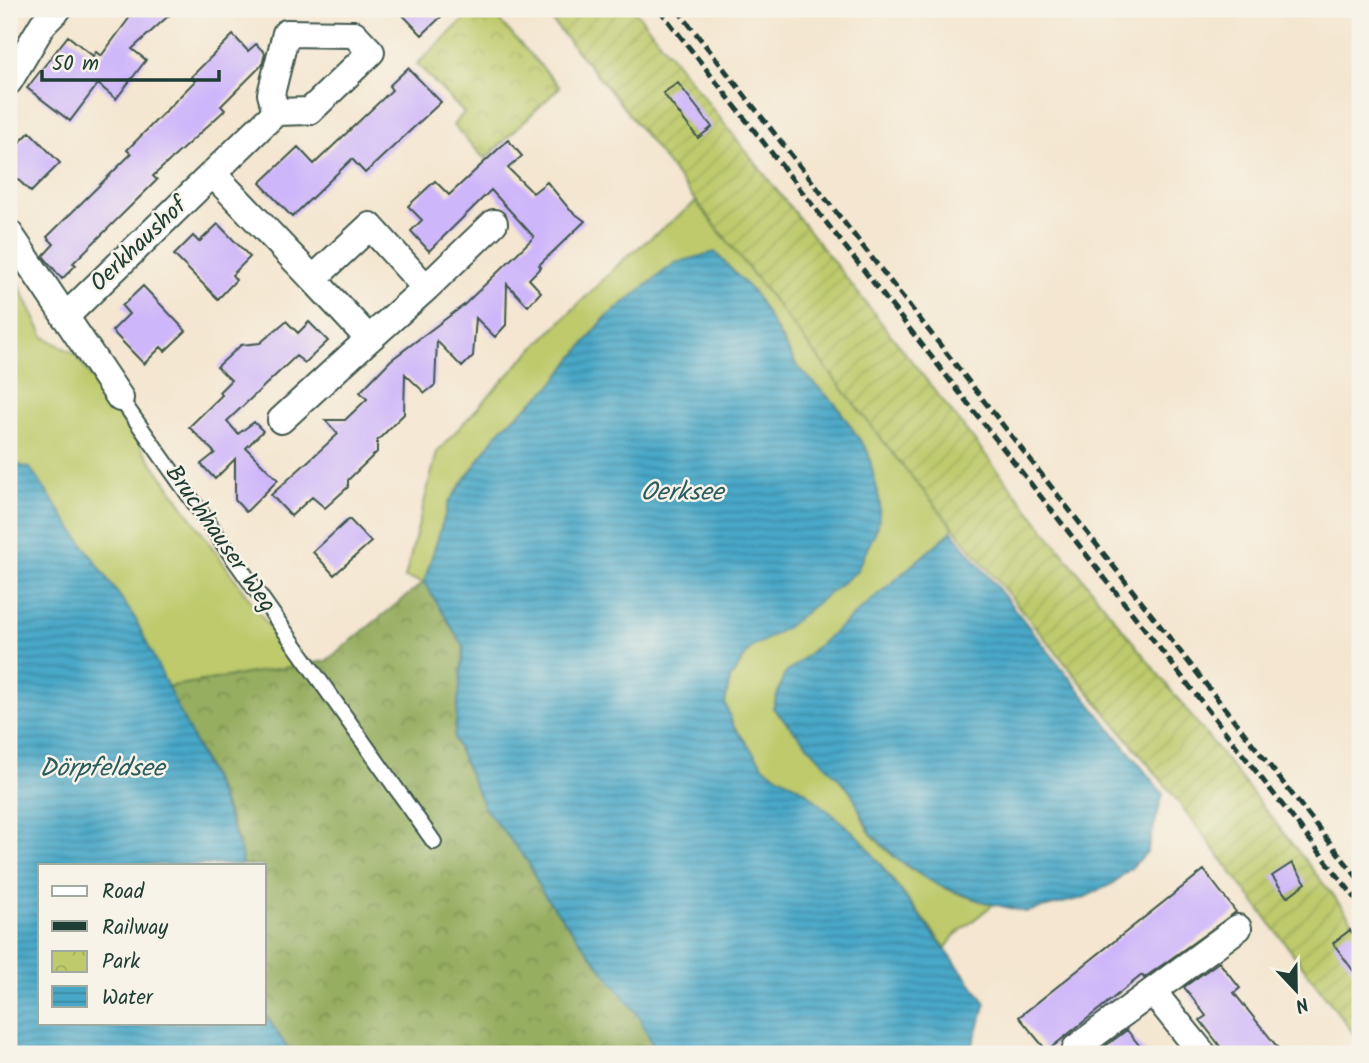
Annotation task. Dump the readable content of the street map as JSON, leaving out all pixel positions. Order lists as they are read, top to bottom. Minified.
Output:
{"streets":{"street":["Oerkhaushof","Bruchhauser Weg"]},"crossings":[["Oerkhaushof","Bruchhauser Weg"]],"water":["Oerksee","Dörpfeldsee"],"legend":["Road","Railway","Park","Water"],"scale_bar":"50 m","north":"bottom"}
